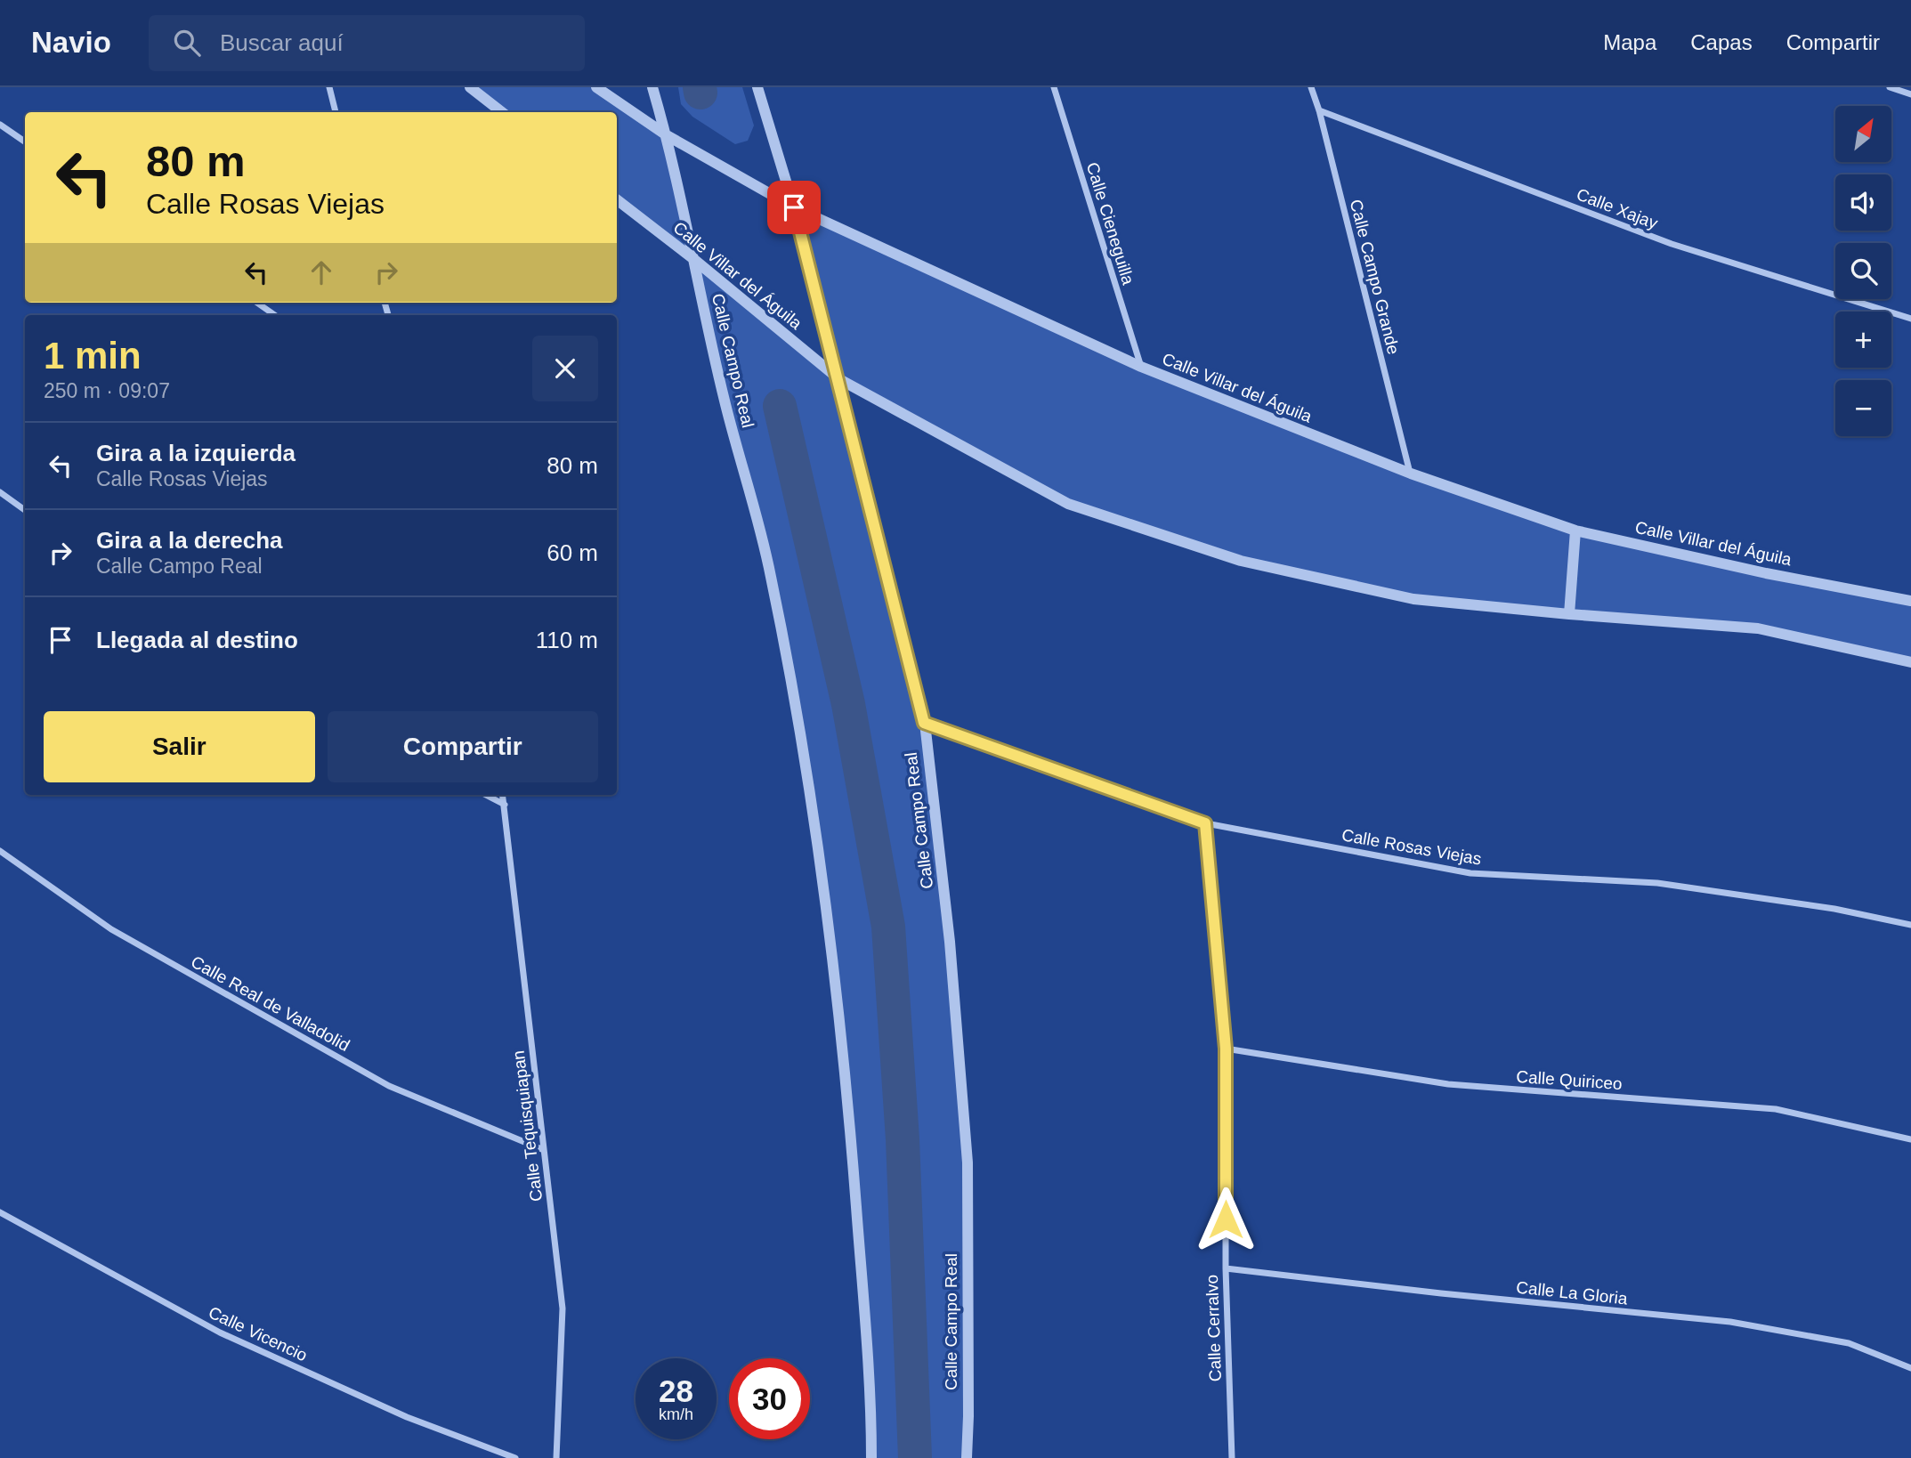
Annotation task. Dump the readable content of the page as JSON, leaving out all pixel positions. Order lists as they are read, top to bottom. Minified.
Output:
{"streets":{"street":["Calle Xajay","Calle Cieneguilla","Calle Villar del Águila","Calle Campo Grande","Calle Campo Real","Calle Rosas Viejas","Calle Real de Valladolid","Calle Quiriceo","Calle Tequisquiapan","Calle La Gloria","Calle Cerralvo","Calle Vicencio"]},"crossings":[["Calle Xajay","Calle Campo Grande"],["Calle Cieneguilla","Calle Villar del Águila"],["Calle Villar del Águila","Calle Campo Grande"],["Calle Villar del Águila","Calle Campo Real"],["Calle Campo Real","Calle Rosas Viejas"],["Calle Rosas Viejas","Calle Cerralvo"],["Calle Real de Valladolid","Calle Tequisquiapan"],["Calle Quiriceo","Calle Cerralvo"],["Calle La Gloria","Calle Cerralvo"]],"north":"top right","page":{"header":"Navio","search":"Buscar aquí","nav":["Mapa","Capas","Compartir"],"map_buttons":["+","−"],"turn":["80 m","Calle Rosas Viejas"],"heading":["1 min","250 m · 09:07"],"list":[{"name":"Gira a la izquierda","note":"Calle Rosas Viejas","value":"80 m"},{"name":"Gira a la derecha","note":"Calle Campo Real","value":"60 m"},{"name":"Llegada al destino","value":"110 m"}],"buttons":["Salir","Compartir"],"speed":"28 km/h","limit":"30"}}
